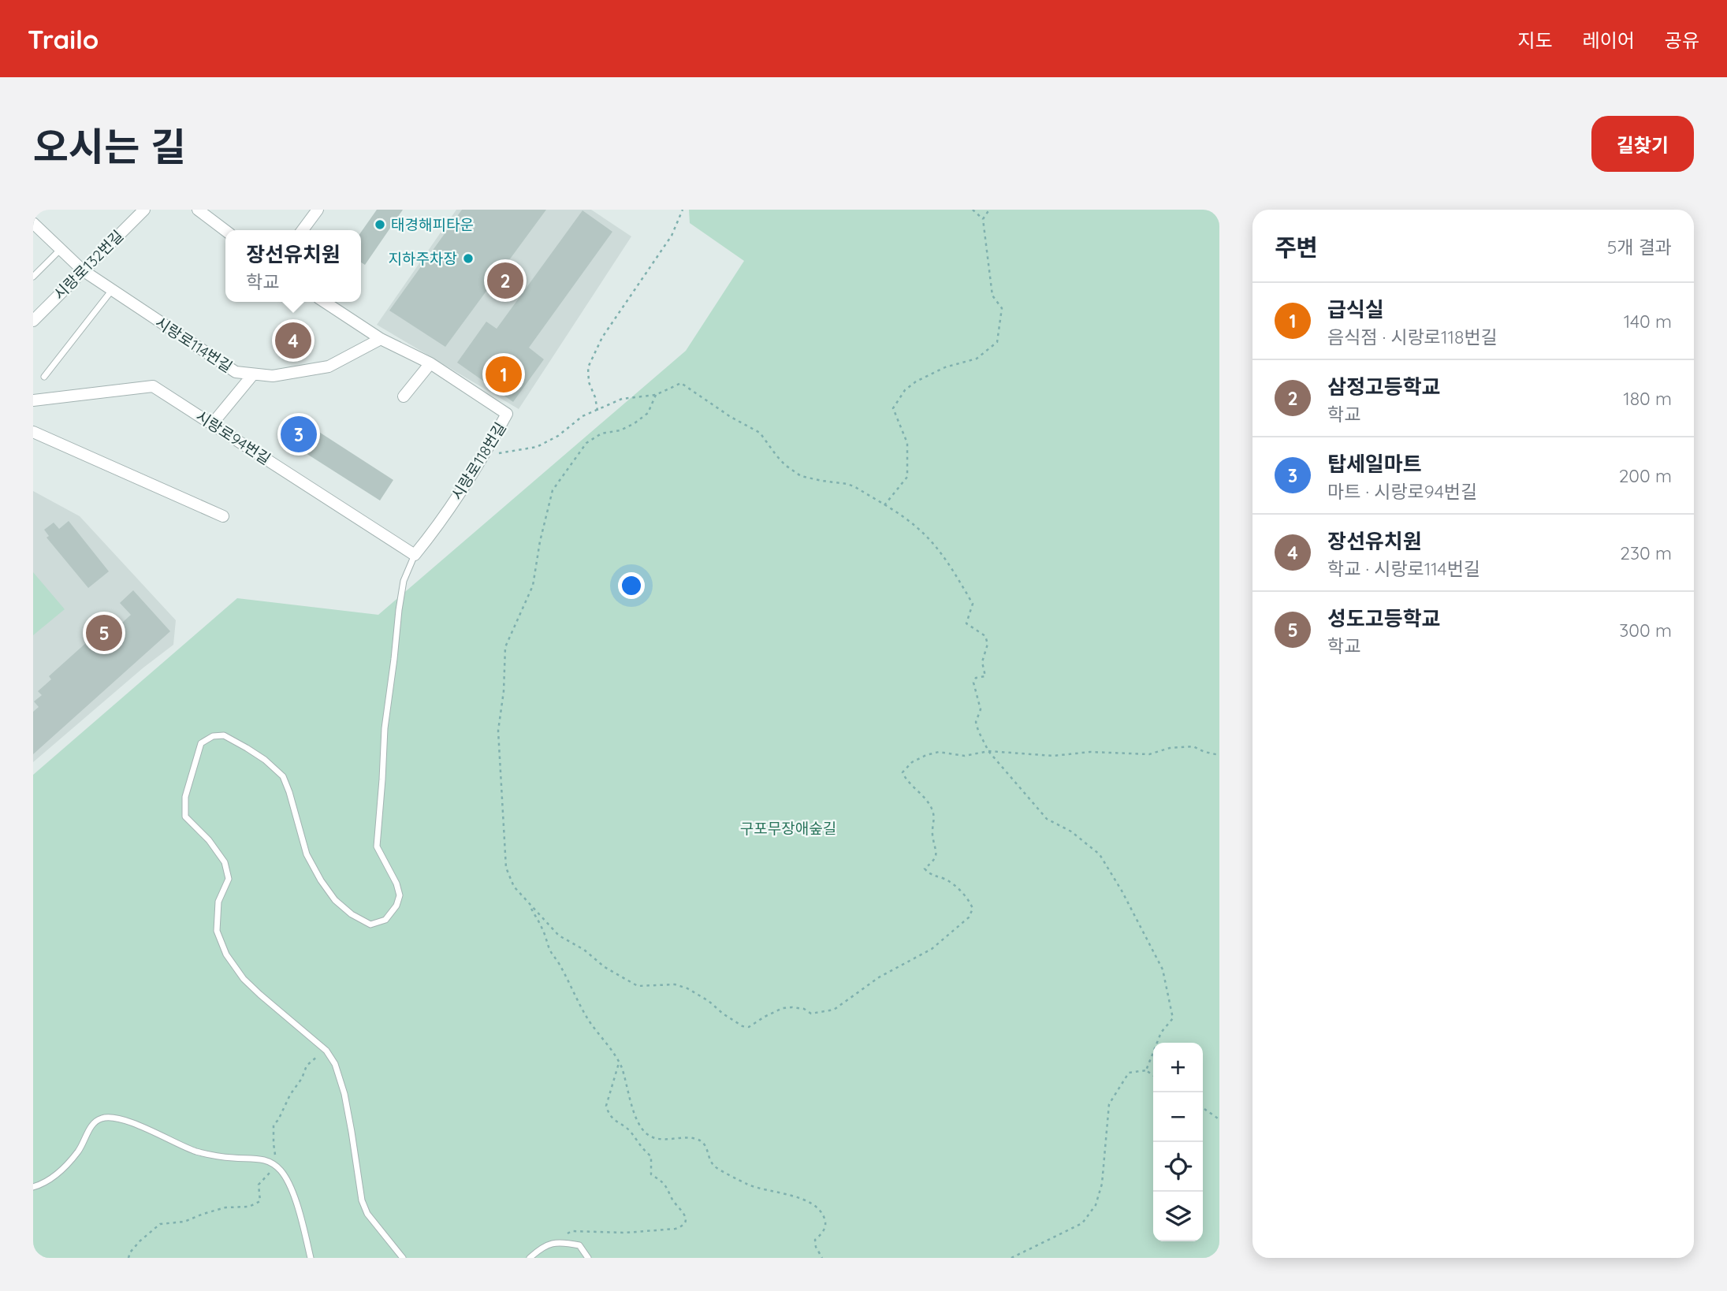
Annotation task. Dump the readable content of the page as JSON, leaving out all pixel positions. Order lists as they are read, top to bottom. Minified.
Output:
{"streets":{"street":["시랑로132번길","시랑로114번길","시랑로94번길","시랑로118번길"]},"crossings":[["시랑로132번길","시랑로114번길"],["시랑로114번길","시랑로118번길"],["시랑로94번길","시랑로118번길"]],"parks":["구포무장애숲길"],"places":["태경해피타운","지하주차장"],"page":{"header":"Trailo","nav":["지도","레이어","공유"],"title":"오시는 길","buttons":"길찾기","heading":["주변","5개 결과"],"popup":["장선유치원","학교"],"pins":["2","4","1","3","5"],"list":[{"mark":"1","name":"급식실","note":"음식점 · 시랑로118번길","value":"140 m"},{"mark":"2","name":"삼정고등학교","note":"학교","value":"180 m"},{"mark":"3","name":"탑세일마트","note":"마트 · 시랑로94번길","value":"200 m"},{"mark":"4","name":"장선유치원","note":"학교 · 시랑로114번길","value":"230 m"},{"mark":"5","name":"성도고등학교","note":"학교","value":"300 m"}],"map_buttons":["+","−"]}}
